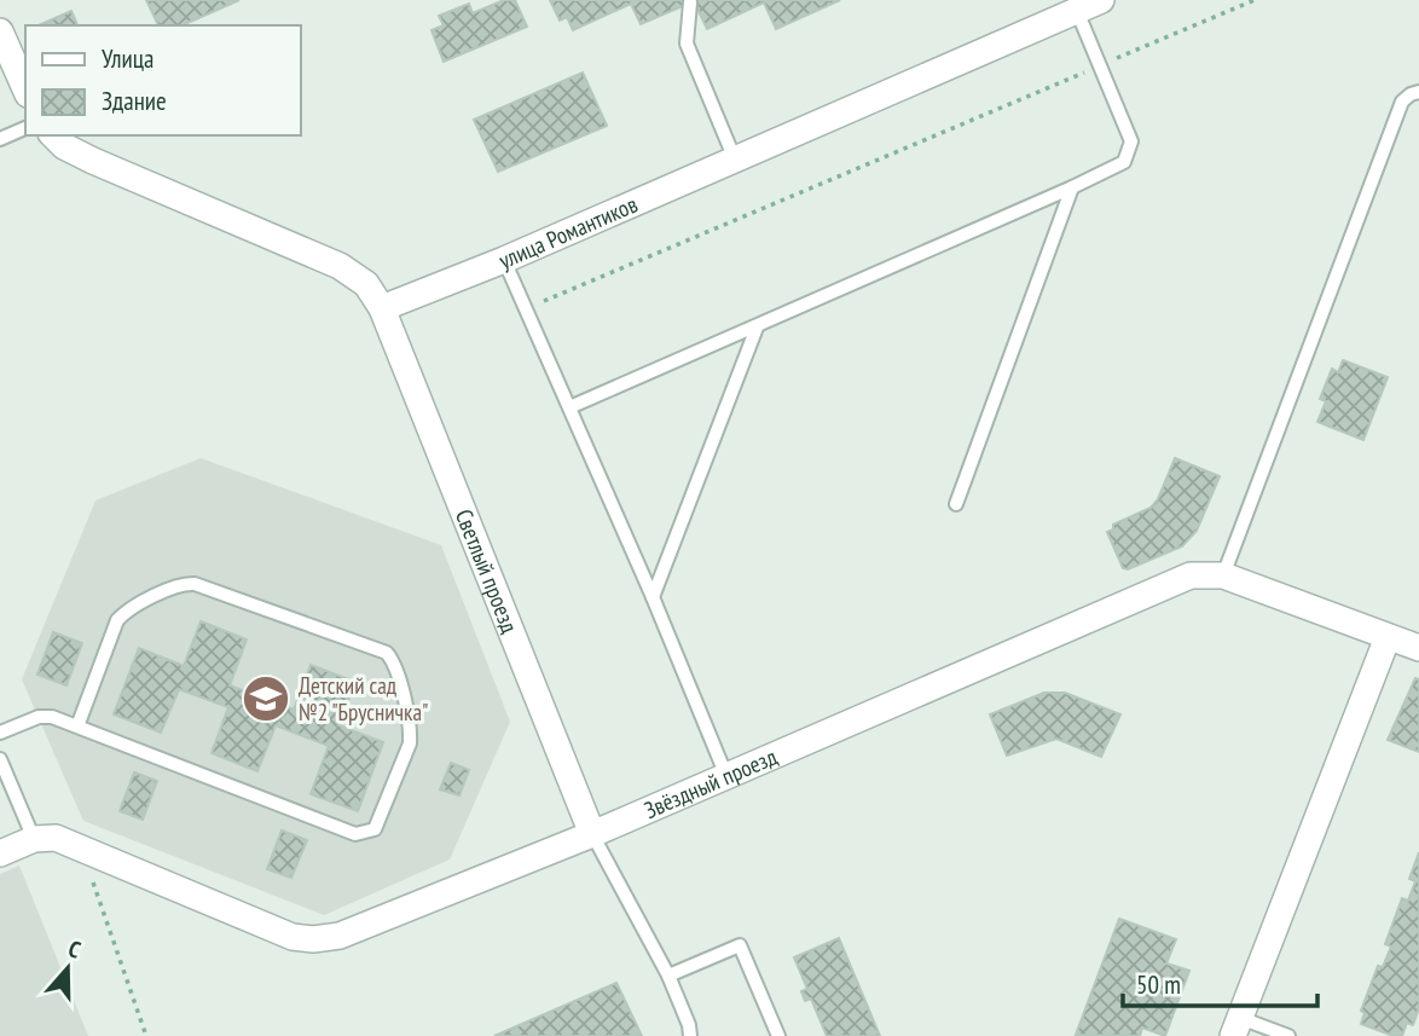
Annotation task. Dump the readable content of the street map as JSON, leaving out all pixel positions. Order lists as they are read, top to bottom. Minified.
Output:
{"streets":{"street":["улица Романтиков","Светлый проезд","Звёздный проезд"]},"crossings":[["улица Романтиков","Светлый проезд"],["Светлый проезд","Звёздный проезд"]],"places":{"school or university":["Детский сад №2 \"Брусничка\""]},"legend":["Улица","Здание"],"scale_bar":"50 m","north":"top"}
